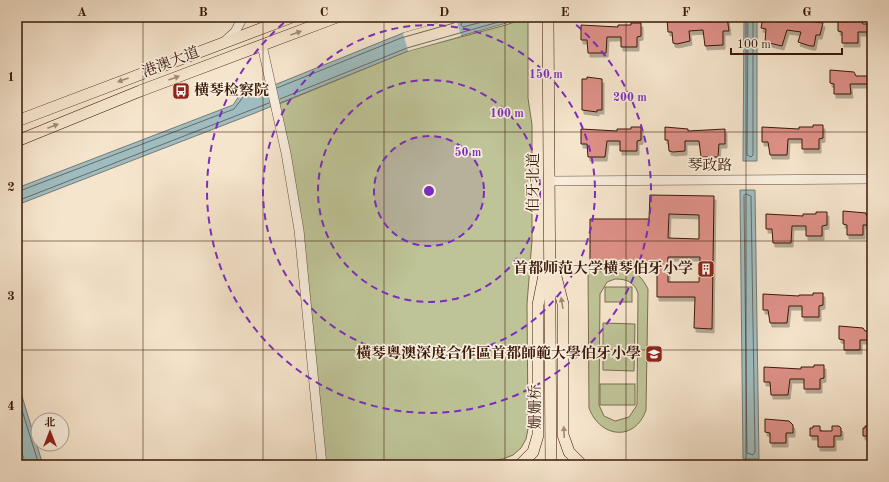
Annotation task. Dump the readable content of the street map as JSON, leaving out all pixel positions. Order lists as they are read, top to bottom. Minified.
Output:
{"streets":{"main road":["港澳大道","伯牙北道","姗姗桥"],"street":["琴政路"]},"crossings":[["琴政路","伯牙北道"],["伯牙北道","姗姗桥"]],"places":{"bus stop":["横琴检察院"],"building":["首都师范大学横琴伯牙小学"],"school or university":["橫琴粵澳深度合作區首都師範大學伯牙小學"]},"scale_bar":"100 m","north":"top","grid":{"columns":["A","B","C","D","E","F","G"],"rows":["1","2","3","4"]},"rings":["150 m","200 m","100 m","50 m"]}
